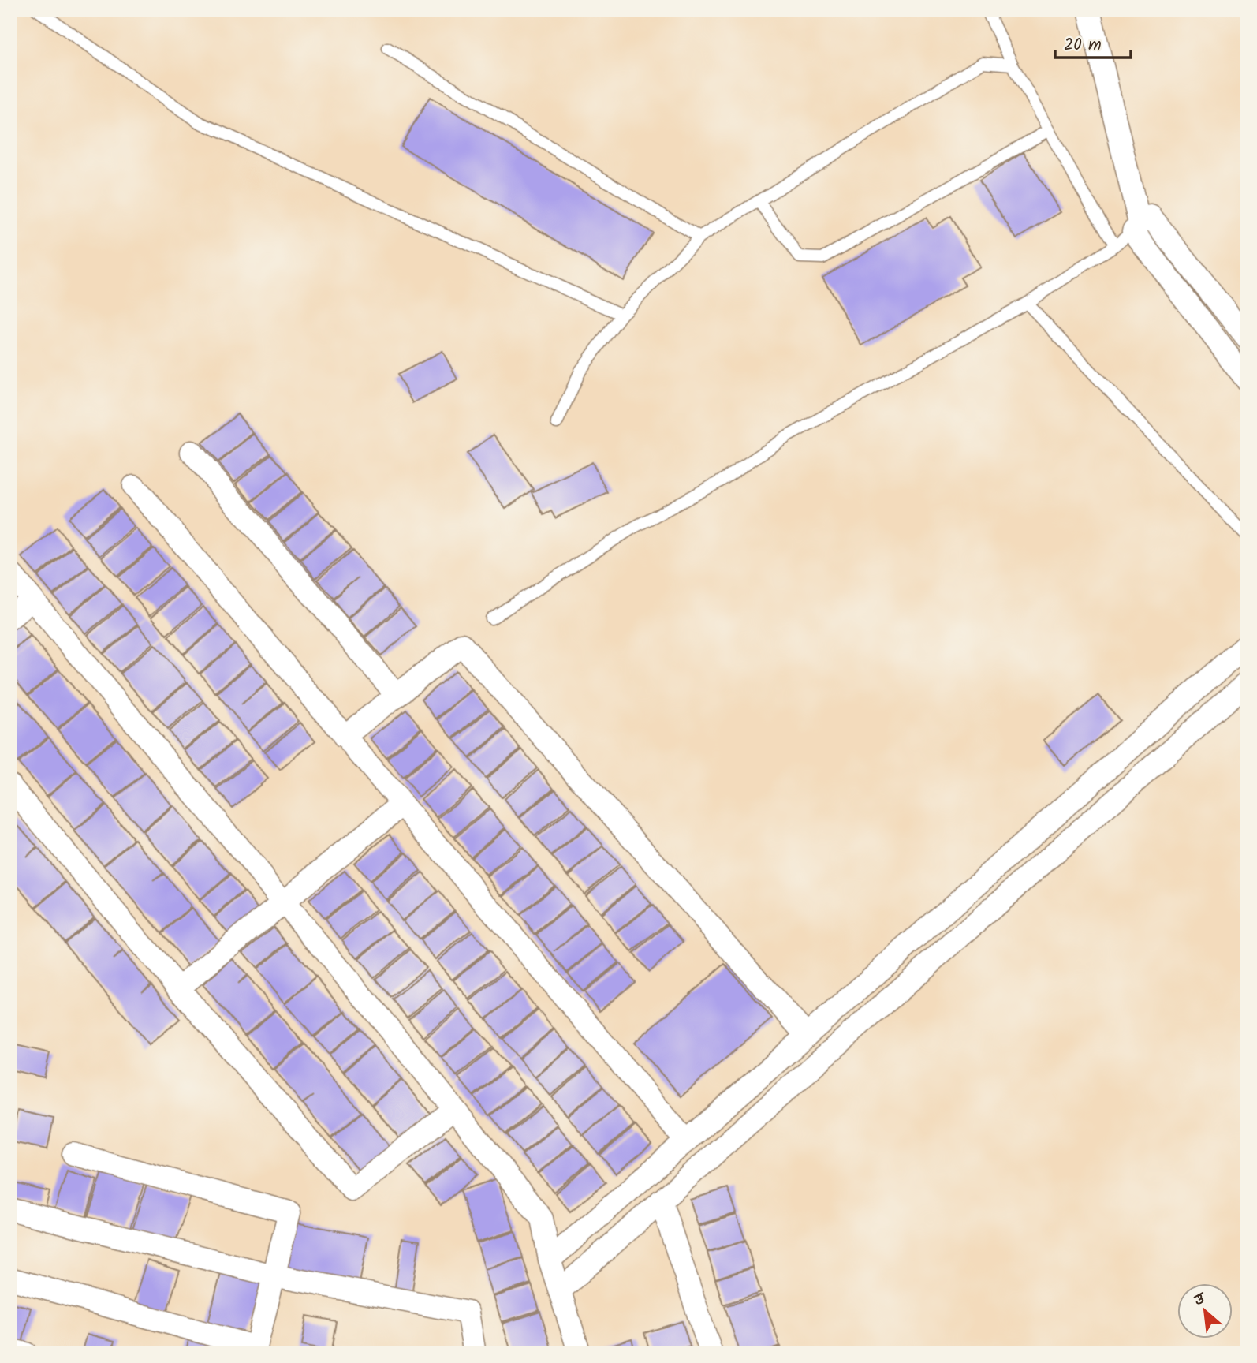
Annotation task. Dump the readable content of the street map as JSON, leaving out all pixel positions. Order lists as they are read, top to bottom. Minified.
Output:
{"scale_bar":"20 m","north":"top left"}
